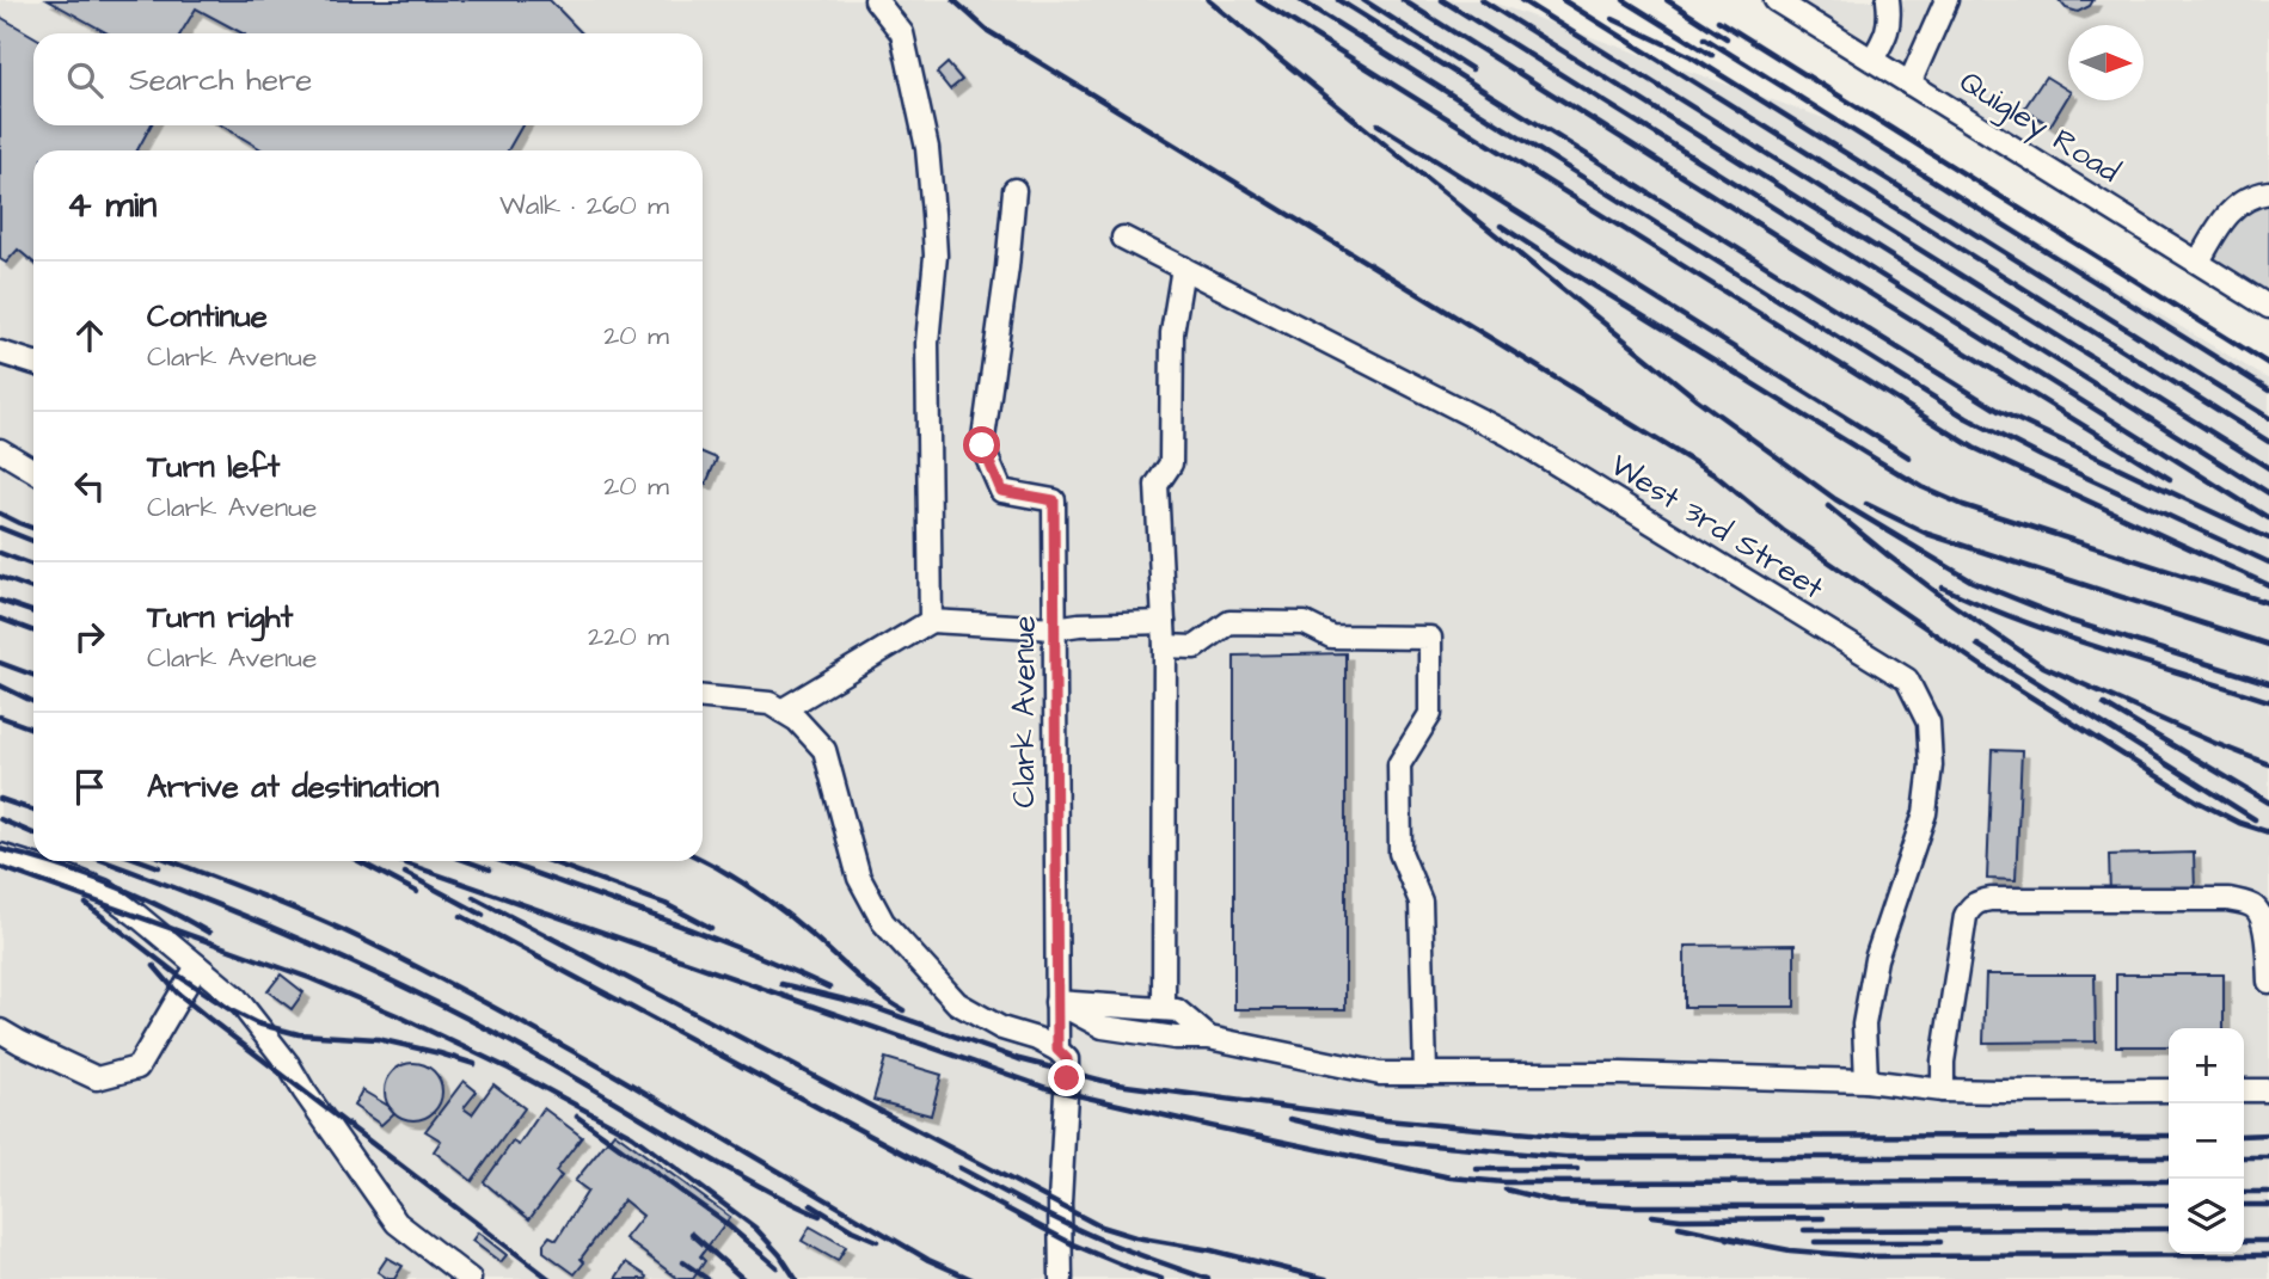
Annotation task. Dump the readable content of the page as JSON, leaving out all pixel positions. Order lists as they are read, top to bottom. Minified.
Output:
{"streets":{"street":["Quigley Road","West 3rd Street","Clark Avenue"]},"north":"right","page":{"search":"Search here","heading":["4 min","Walk · 260 m"],"list":[["Continue","Clark Avenue","20 m"],["Turn left","Clark Avenue","20 m"],["Turn right","Clark Avenue","220 m"],"Arrive at destination"],"map_buttons":["+","−"]}}
